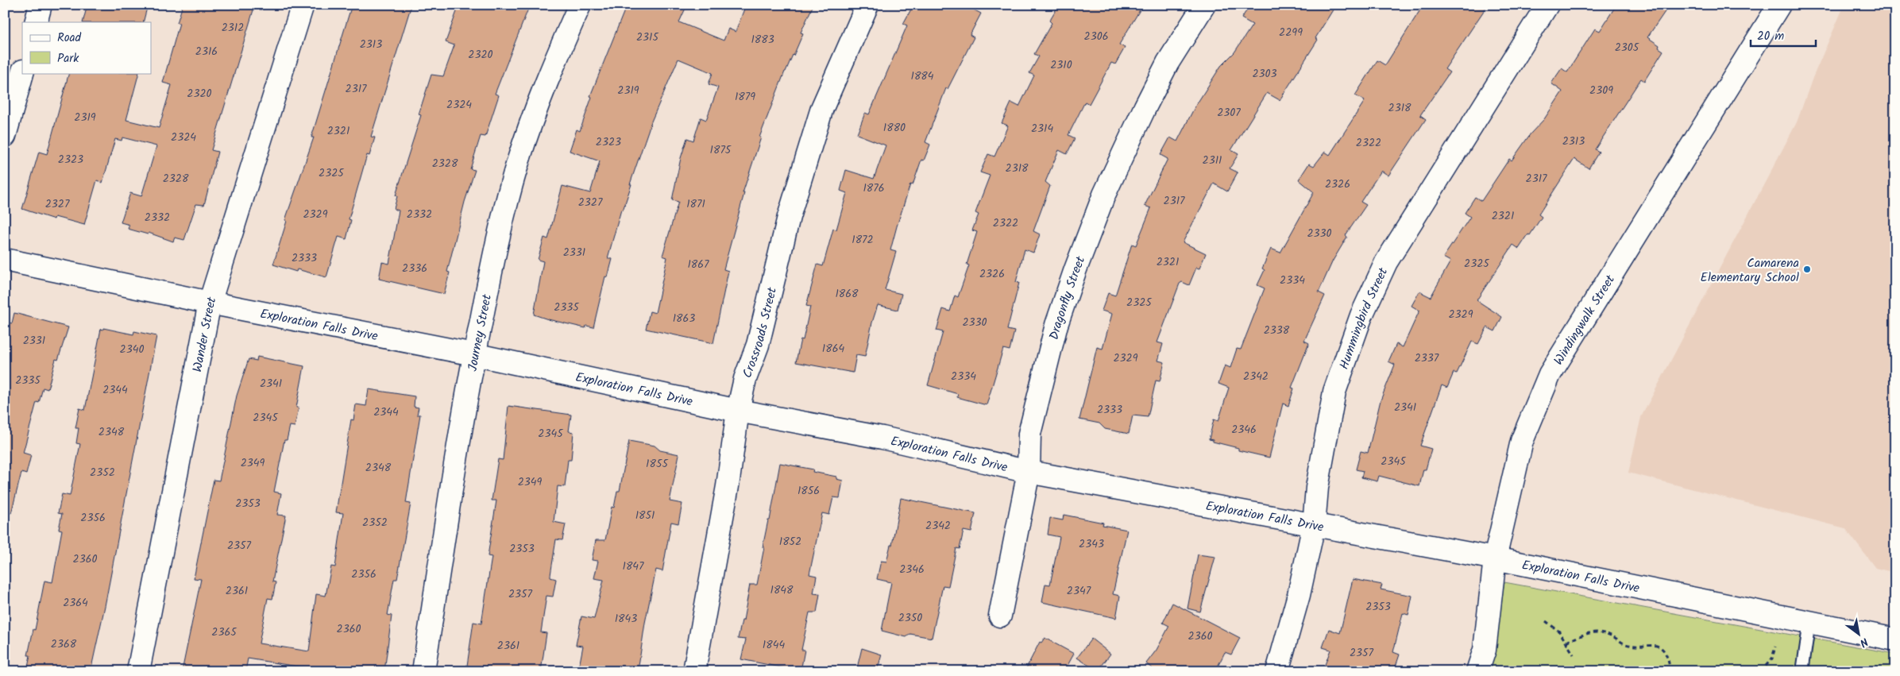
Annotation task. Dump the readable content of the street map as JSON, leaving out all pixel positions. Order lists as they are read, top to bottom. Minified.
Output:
{"streets":{"street":["Dragonfly Street","Hummingbird Street","Windingwalk Street","Exploration Falls Drive","Journey Street","Crossroads Street","Wander Street"]},"crossings":[["Dragonfly Street","Exploration Falls Drive"],["Hummingbird Street","Exploration Falls Drive"],["Windingwalk Street","Exploration Falls Drive"],["Exploration Falls Drive","Journey Street"],["Exploration Falls Drive","Crossroads Street"],["Exploration Falls Drive","Wander Street"]],"places":["Camarena Elementary School"],"house_numbers":["2312","2299","2306","2315","1883","2313","2305","2316","2320","2310","2303","1884","2317","2319","2309","2320","1879","2324","2318","2307","2319","1880","2314","2321","2324","2313","2323","2322","1875","2323","2311","2328","2318","2325","2328","2317","2326","1876","2317","2327","2327","1871","2329","2332","2321","2332","2322","2330","1872","2331","2333","2321","2325","1867","2336","2326","2334","1868","2325","2335","2329","1863","2330","2338","2331","1864","2340","2329","2337","2334","2342","2335","2341","2344","2341","2333","2344","2345","2346","2348","2345","2345","2349","1855","2348","2352","2349","1856","2353","1851","2356","2352","2342","1852","2343","2357","2353","2360","1847","2346","2356","1848","2361","2347","2357","2364","2353","2350","1843","2360","2365","2360","2368","1844","2361","2357"],"legend":["Road","Park"],"scale_bar":"20 m","north":"bottom right"}
